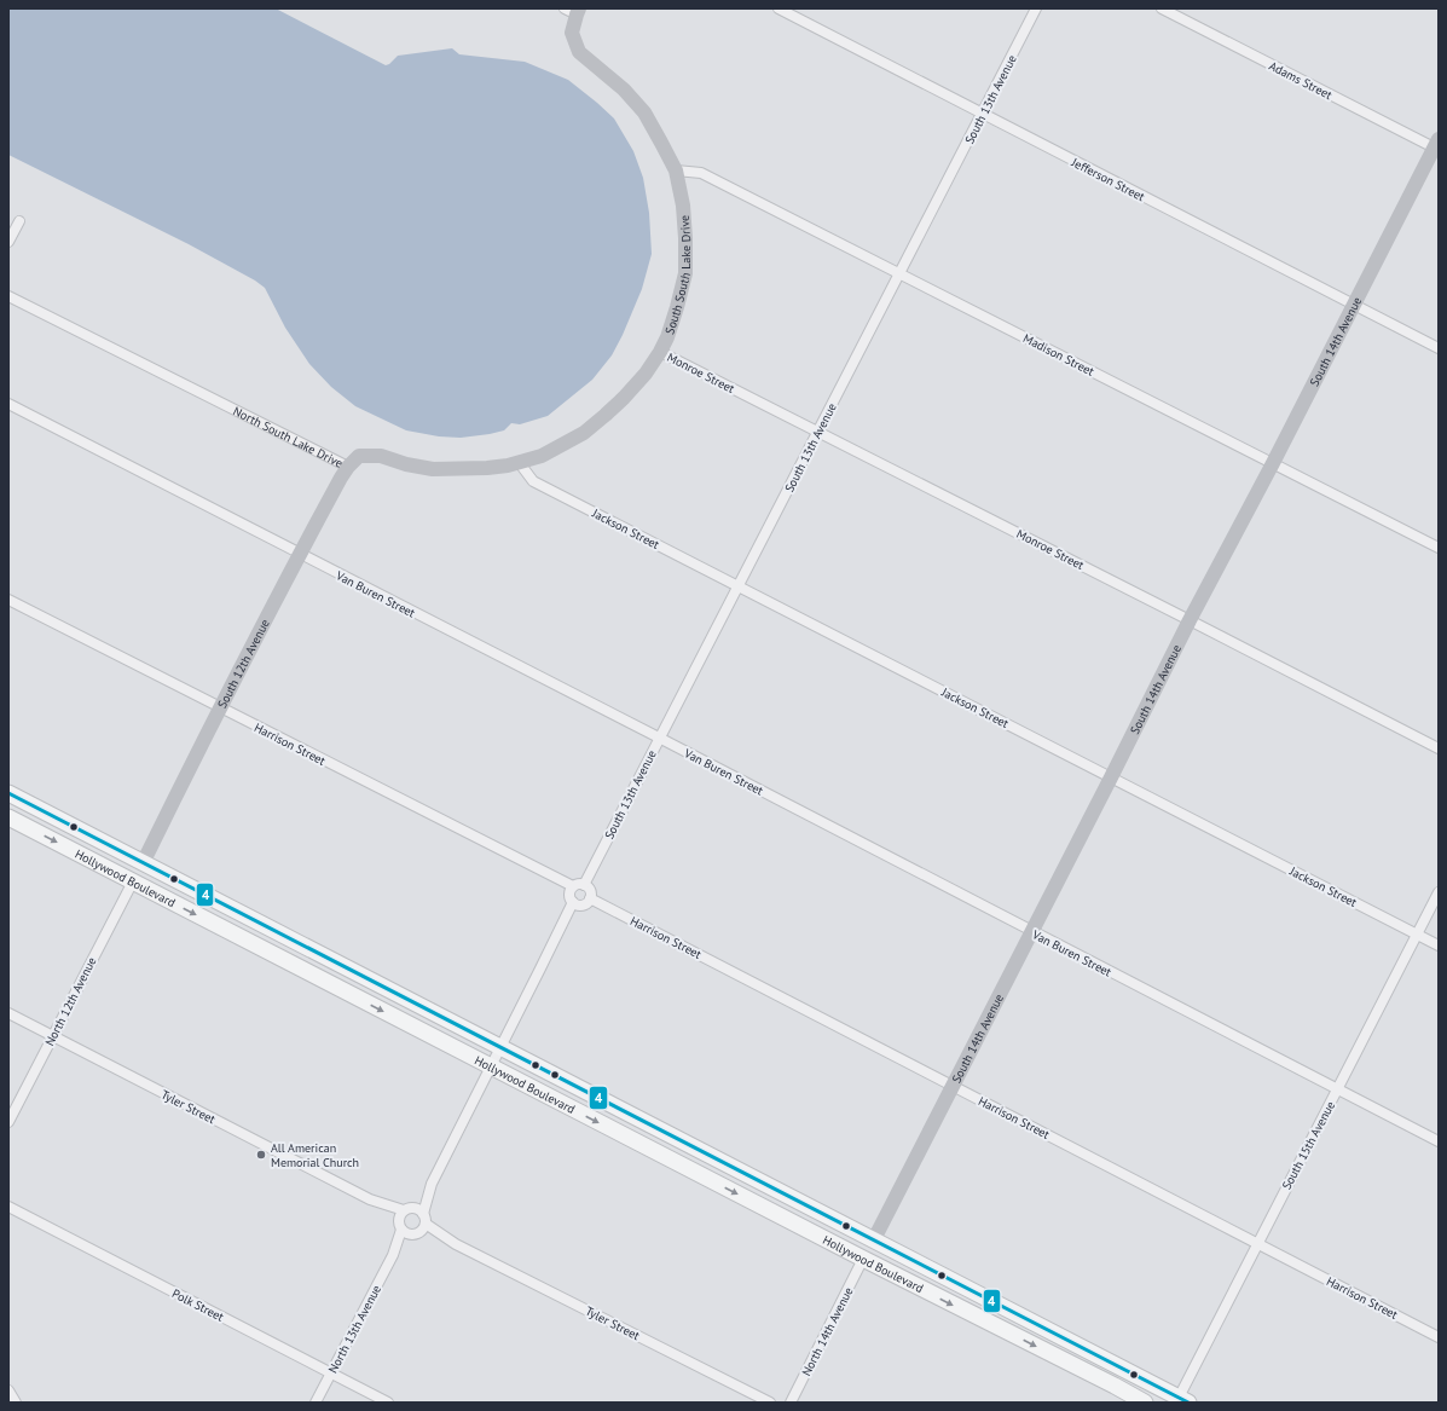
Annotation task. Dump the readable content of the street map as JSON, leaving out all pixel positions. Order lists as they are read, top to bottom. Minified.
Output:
{"streets":{"main road":["Hollywood Boulevard"],"street":["Adams Street","South 13th Avenue","Jefferson Street","South South Lake Drive","South 14th Avenue","Madison Street","Monroe Street","North South Lake Drive","Jackson Street","Van Buren Street","South 12th Avenue","Harrison Street","North 12th Avenue","Tyler Street","South 15th Avenue","Polk Street","North 13th Avenue","North 14th Avenue"]},"crossings":[["Adams Street","South 14th Avenue"],["South 13th Avenue","Jefferson Street"],["South 13th Avenue","Madison Street"],["South 13th Avenue","Monroe Street"],["South 13th Avenue","Jackson Street"],["South 13th Avenue","Van Buren Street"],["South 13th Avenue","Harrison Street"],["Jefferson Street","South 14th Avenue"],["South South Lake Drive","Madison Street"],["South South Lake Drive","Monroe Street"],["South South Lake Drive","North South Lake Drive"],["South 14th Avenue","Madison Street"],["South 14th Avenue","Monroe Street"],["South 14th Avenue","Jackson Street"],["South 14th Avenue","Van Buren Street"],["South 14th Avenue","Harrison Street"],["South 14th Avenue","Hollywood Boulevard"],["Monroe Street","North South Lake Drive"],["North South Lake Drive","Jackson Street"],["North South Lake Drive","South 12th Avenue"],["Jackson Street","South 15th Avenue"],["Van Buren Street","South 12th Avenue"],["Van Buren Street","South 15th Avenue"],["South 12th Avenue","Harrison Street"],["South 12th Avenue","Hollywood Boulevard"],["Harrison Street","South 15th Avenue"],["Hollywood Boulevard","North 12th Avenue"],["Hollywood Boulevard","South 15th Avenue"],["Hollywood Boulevard","North 13th Avenue"],["Hollywood Boulevard","North 14th Avenue"],["North 12th Avenue","Tyler Street"],["Tyler Street","North 13th Avenue"],["Polk Street","North 13th Avenue"]],"places":["All American Memorial Church"],"lines":["transit line 4"]}
